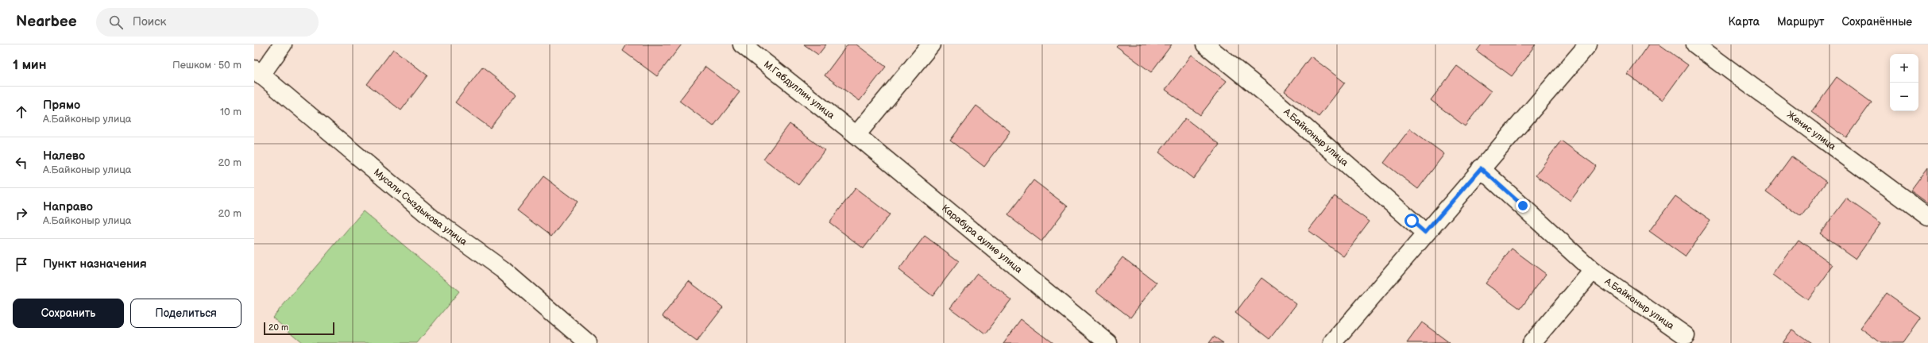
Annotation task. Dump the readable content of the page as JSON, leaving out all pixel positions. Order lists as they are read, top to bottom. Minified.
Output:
{"streets":{"street":["М.Габдуллин улица","Женис улица","А.Байконыр улица","Мусали Сыздыкова улица","Карабура аулие улица"]},"crossings":[["М.Габдуллин улица","Карабура аулие улица"]],"scale_bar":"20 m","page":{"header":"Nearbee","search":"Поиск","nav":["Карта","Маршрут","Сохранённые"],"heading":["1 мин","Пешком · 50 m"],"map_buttons":["+","−"],"list":[["Прямо","А.Байконыр улица","10 m"],["Налево","А.Байконыр улица","20 m"],["Направо","А.Байконыр улица","20 m"],"Пункт назначения"],"buttons":["Сохранить","Поделиться"],"scale":"20 m"}}
